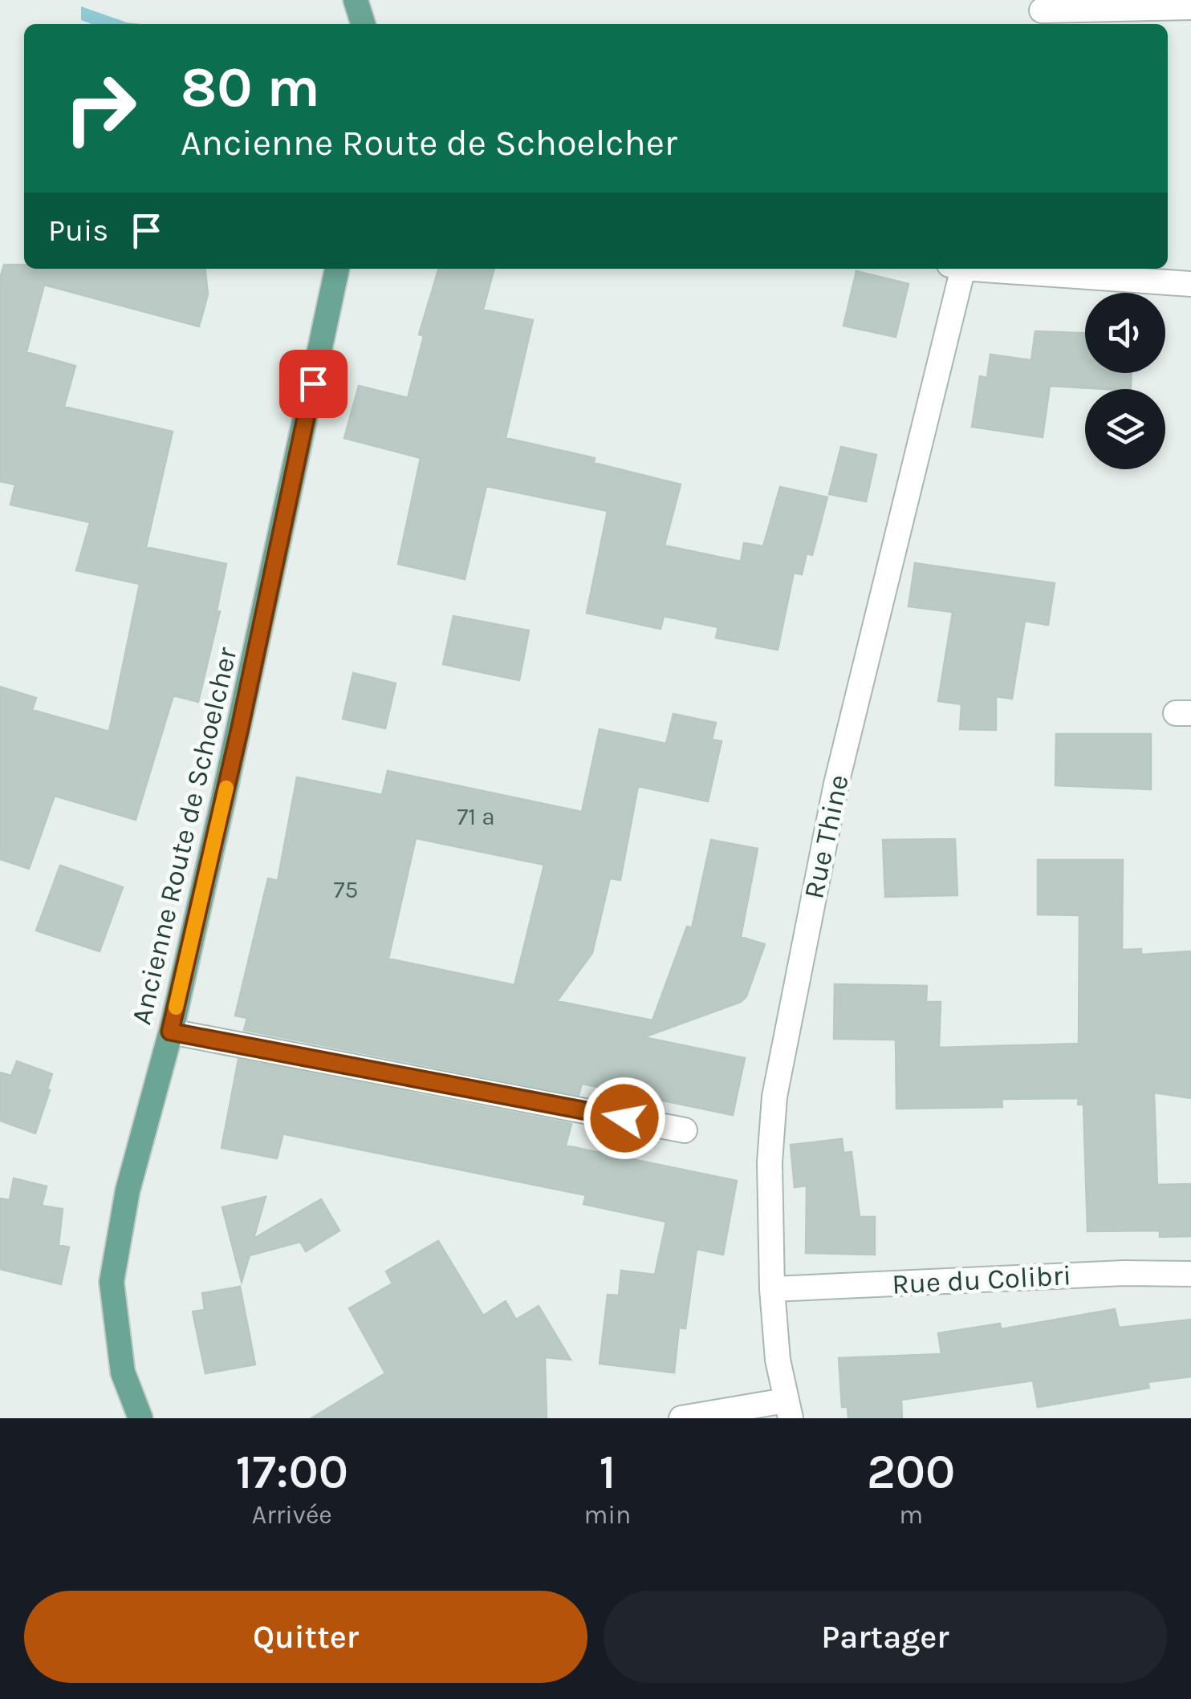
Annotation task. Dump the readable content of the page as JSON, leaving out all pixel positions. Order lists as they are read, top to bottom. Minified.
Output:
{"streets":{"main road":["Ancienne Route de Schoelcher"],"street":["Rue Thine","Rue du Colibri"]},"crossings":[["Rue Thine","Rue du Colibri"]],"house_numbers":["71 a","75"],"page":{"turn":["80 m","Ancienne Route de Schoelcher"],"then":"Puis","eta":["17:00","Arrivée","1","min","200","m"],"buttons":["Quitter","Partager"]}}
